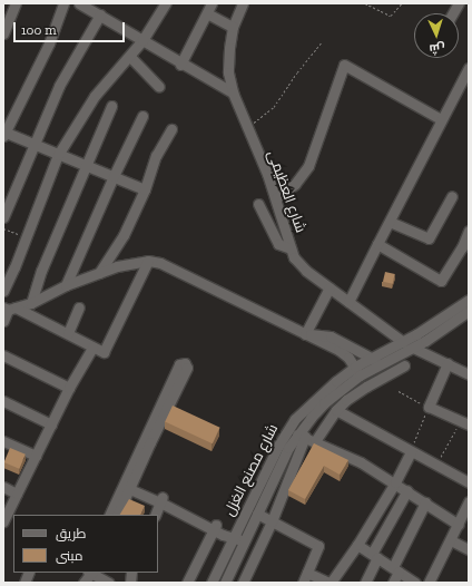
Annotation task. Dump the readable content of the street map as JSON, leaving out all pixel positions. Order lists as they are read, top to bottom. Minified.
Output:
{"streets":{"street":["شارع العظيمى","شارع مصنع الغزل"]},"crossings":[["شارع العظيمى","شارع مصنع الغزل"]],"legend":["طريق","مبنى"],"scale_bar":"100 m","north":"bottom"}
